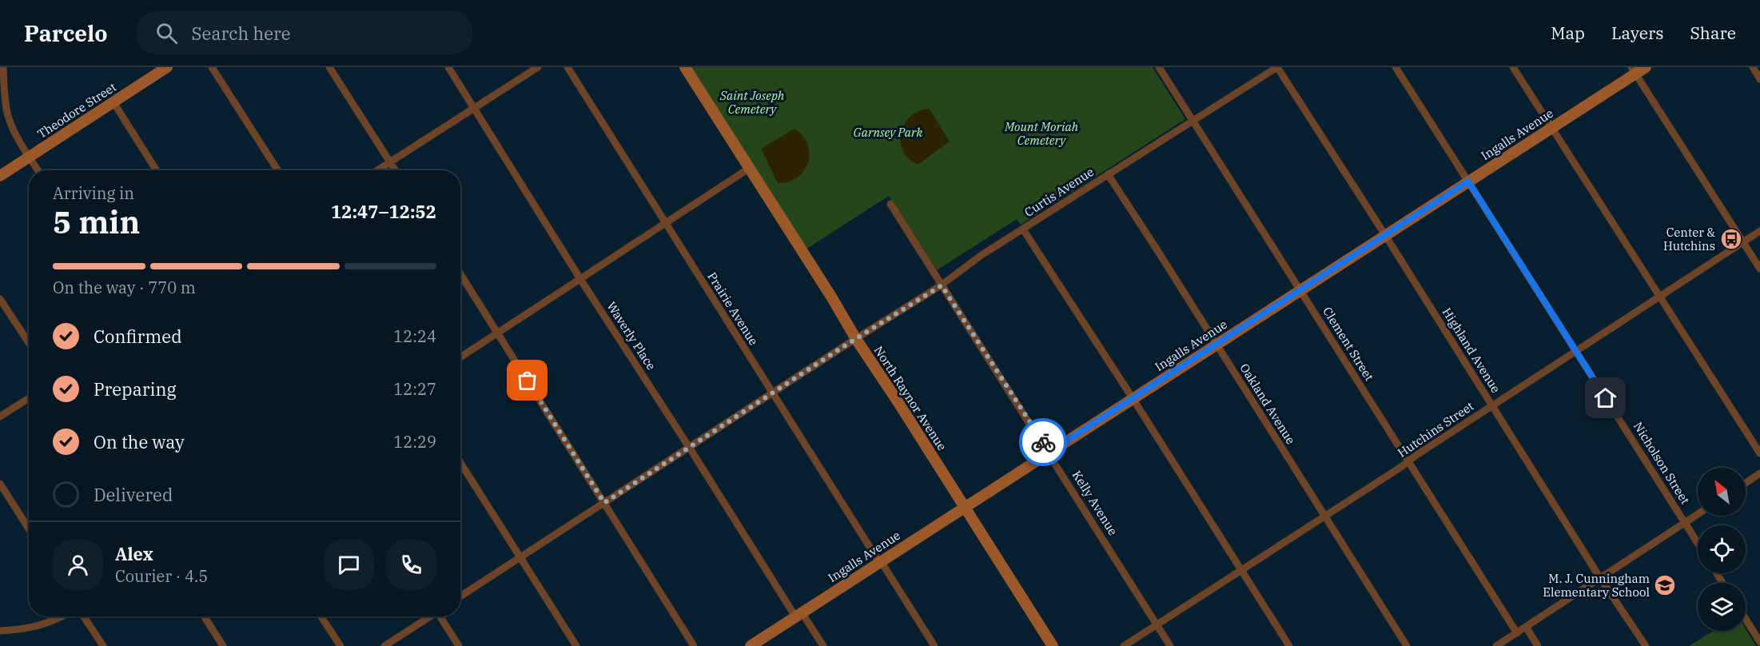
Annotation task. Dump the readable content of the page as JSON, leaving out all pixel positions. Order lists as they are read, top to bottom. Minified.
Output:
{"streets":{"street":["Theodore Street","Ingalls Avenue","Curtis Avenue","Prairie Avenue","Waverly Place","Clement Street","Highland Avenue","North Raynor Avenue","Oakland Avenue","Hutchins Street","Nicholson Street","Kelly Avenue"]},"crossings":[["Ingalls Avenue","Prairie Avenue"],["Ingalls Avenue","Waverly Place"],["Ingalls Avenue","Clement Street"],["Ingalls Avenue","Highland Avenue"],["Ingalls Avenue","North Raynor Avenue"],["Ingalls Avenue","Oakland Avenue"],["Ingalls Avenue","Nicholson Street"],["Ingalls Avenue","Kelly Avenue"],["Curtis Avenue","Prairie Avenue"],["Curtis Avenue","Waverly Place"],["Curtis Avenue","Clement Street"],["Curtis Avenue","Highland Avenue"],["Curtis Avenue","North Raynor Avenue"],["Curtis Avenue","Oakland Avenue"],["Curtis Avenue","Kelly Avenue"],["Clement Street","Hutchins Street"],["Highland Avenue","Hutchins Street"],["Oakland Avenue","Hutchins Street"],["Hutchins Street","Nicholson Street"],["Hutchins Street","Kelly Avenue"]],"parks":["Saint Joseph Cemetery","Mount Moriah Cemetery","Garnsey Park"],"places":{"bus stop":["Center & Hutchins"],"school or university":["M. J. Cunningham Elementary School"]},"north":"top left","page":{"header":"Parcelo","search":"Search here","nav":["Map","Layers","Share"],"heading":["5 min","Arriving in","12:47–12:52"],"panel":["Alex","Courier · 4.5"],"bar":"On the way · 770 m","list":[["Confirmed","12:24"],["Preparing","12:27"],["On the way","12:29"],"Delivered"]}}
